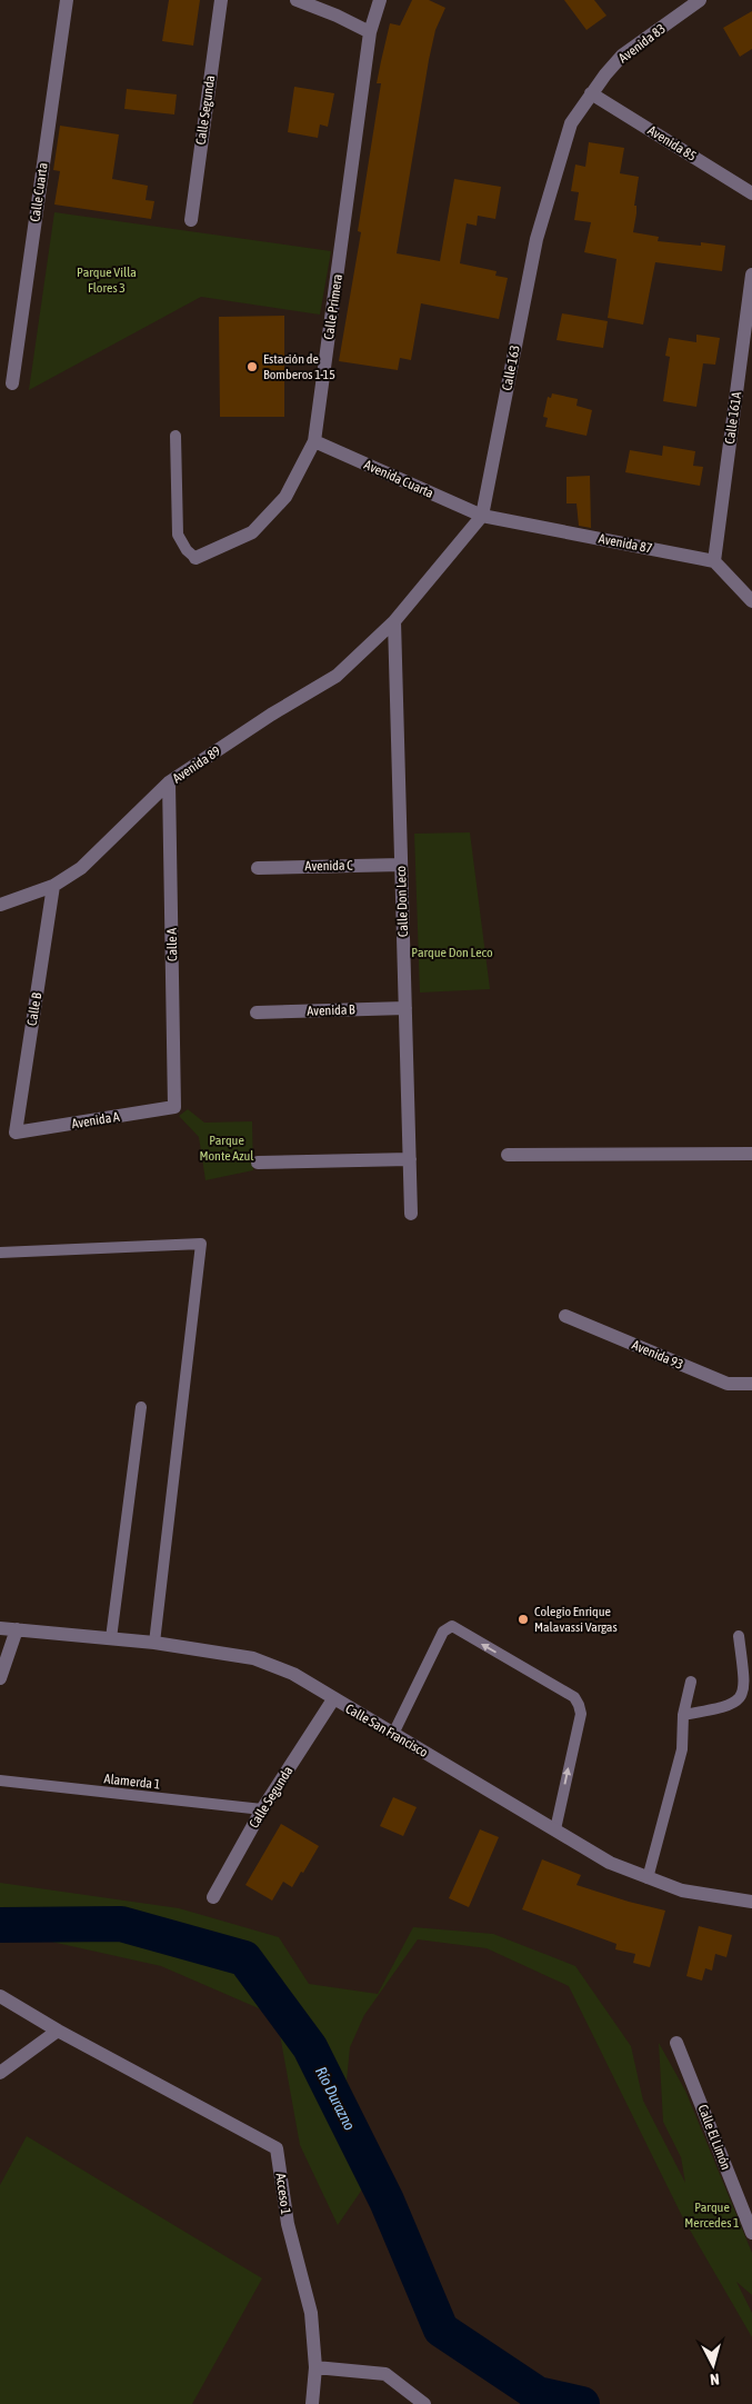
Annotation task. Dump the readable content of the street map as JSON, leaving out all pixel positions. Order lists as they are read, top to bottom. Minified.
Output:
{"streets":{"street":["Avenida 83","Calle Segunda","Avenida 85","Calle Cuarta","Calle Primera","Calle 163","Calle 161A","Avenida Cuarta","Avenida 87","Avenida 89","Avenida C","Calle Don Leco","Calle A","Calle B","Avenida B","Avenida A","Avenida 93","Calle San Francisco","Calle El Limón","Acceso 1"],"lane":["Alamerda 1"]},"crossings":[["Avenida 83","Avenida 85"],["Avenida 83","Calle 163"],["Calle Segunda","Calle San Francisco"],["Calle Segunda","Alamerda 1"],["Avenida 85","Calle 163"],["Calle Primera","Avenida Cuarta"],["Calle 163","Avenida Cuarta"],["Calle 163","Avenida 87"],["Calle 163","Avenida 89"],["Calle 163","Calle Don Leco"],["Calle 161A","Avenida 87"],["Avenida Cuarta","Avenida 87"],["Avenida 89","Calle Don Leco"],["Avenida 89","Calle A"],["Avenida 89","Calle B"],["Avenida C","Calle Don Leco"],["Calle Don Leco","Avenida B"],["Calle A","Avenida A"],["Calle B","Avenida A"]],"water":["Río Durazno"],"parks":["Parque Villa Flores 3","Parque Don Leco","Parque Monte Azul","Parque Mercedes 1"],"places":["Estación de Bomberos 1-15","Colegio Enrique Malavassi Vargas"],"north":"bottom"}
